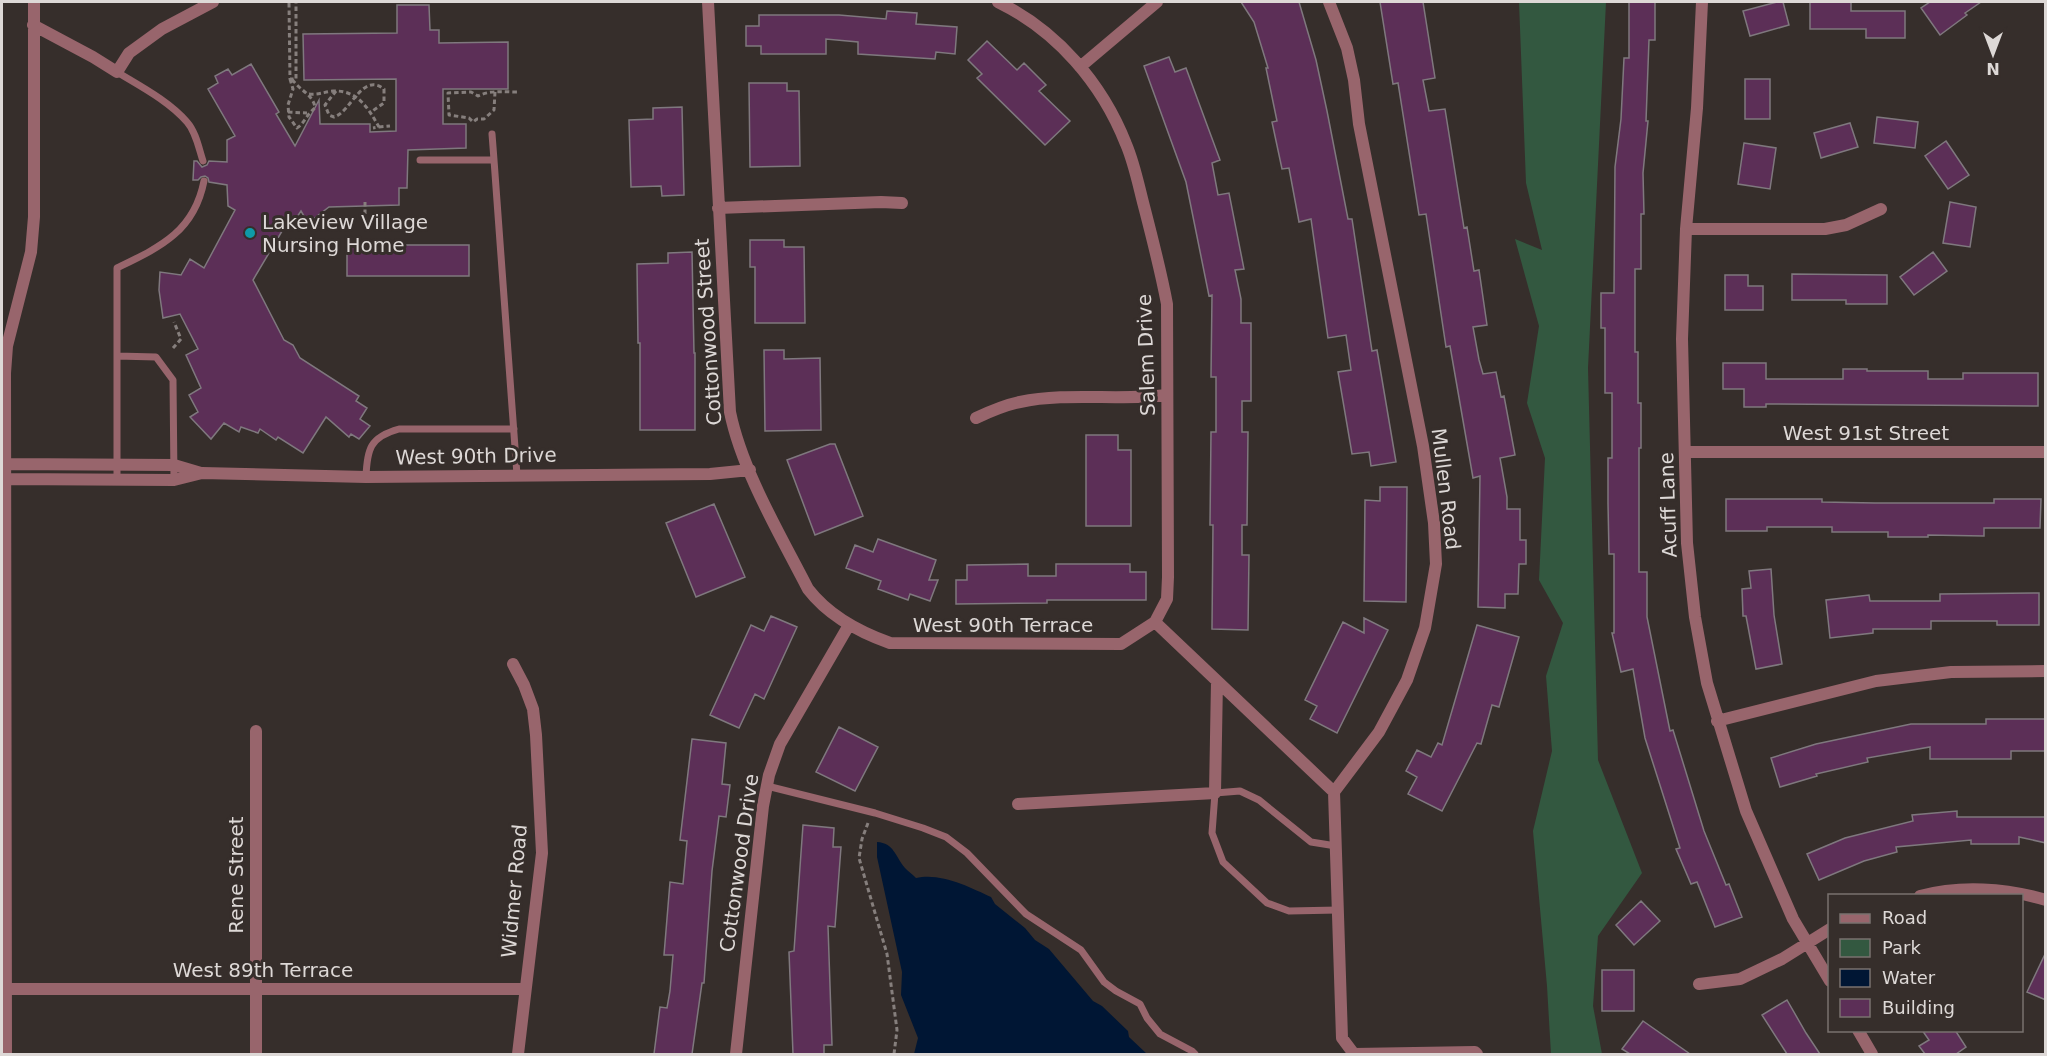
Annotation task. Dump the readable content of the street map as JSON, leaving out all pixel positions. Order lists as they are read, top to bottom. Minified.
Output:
{"streets":{"street":["Cottonwood Street","Salem Drive","West 91st Street","West 90th Drive","Mullen Road","Acuff Lane","West 90th Terrace","Cottonwood Drive","Rene Street","Widmer Road","West 89th Terrace"]},"crossings":[["Cottonwood Street","West 90th Drive"],["Cottonwood Street","West 90th Terrace"],["Cottonwood Street","Cottonwood Drive"],["Salem Drive","West 90th Terrace"],["West 91st Street","Acuff Lane"],["West 90th Terrace","Cottonwood Drive"],["Rene Street","West 89th Terrace"],["Widmer Road","West 89th Terrace"]],"places":["Lakeview Village Nursing Home"],"legend":["Road","Park","Water","Building"],"north":"bottom"}
